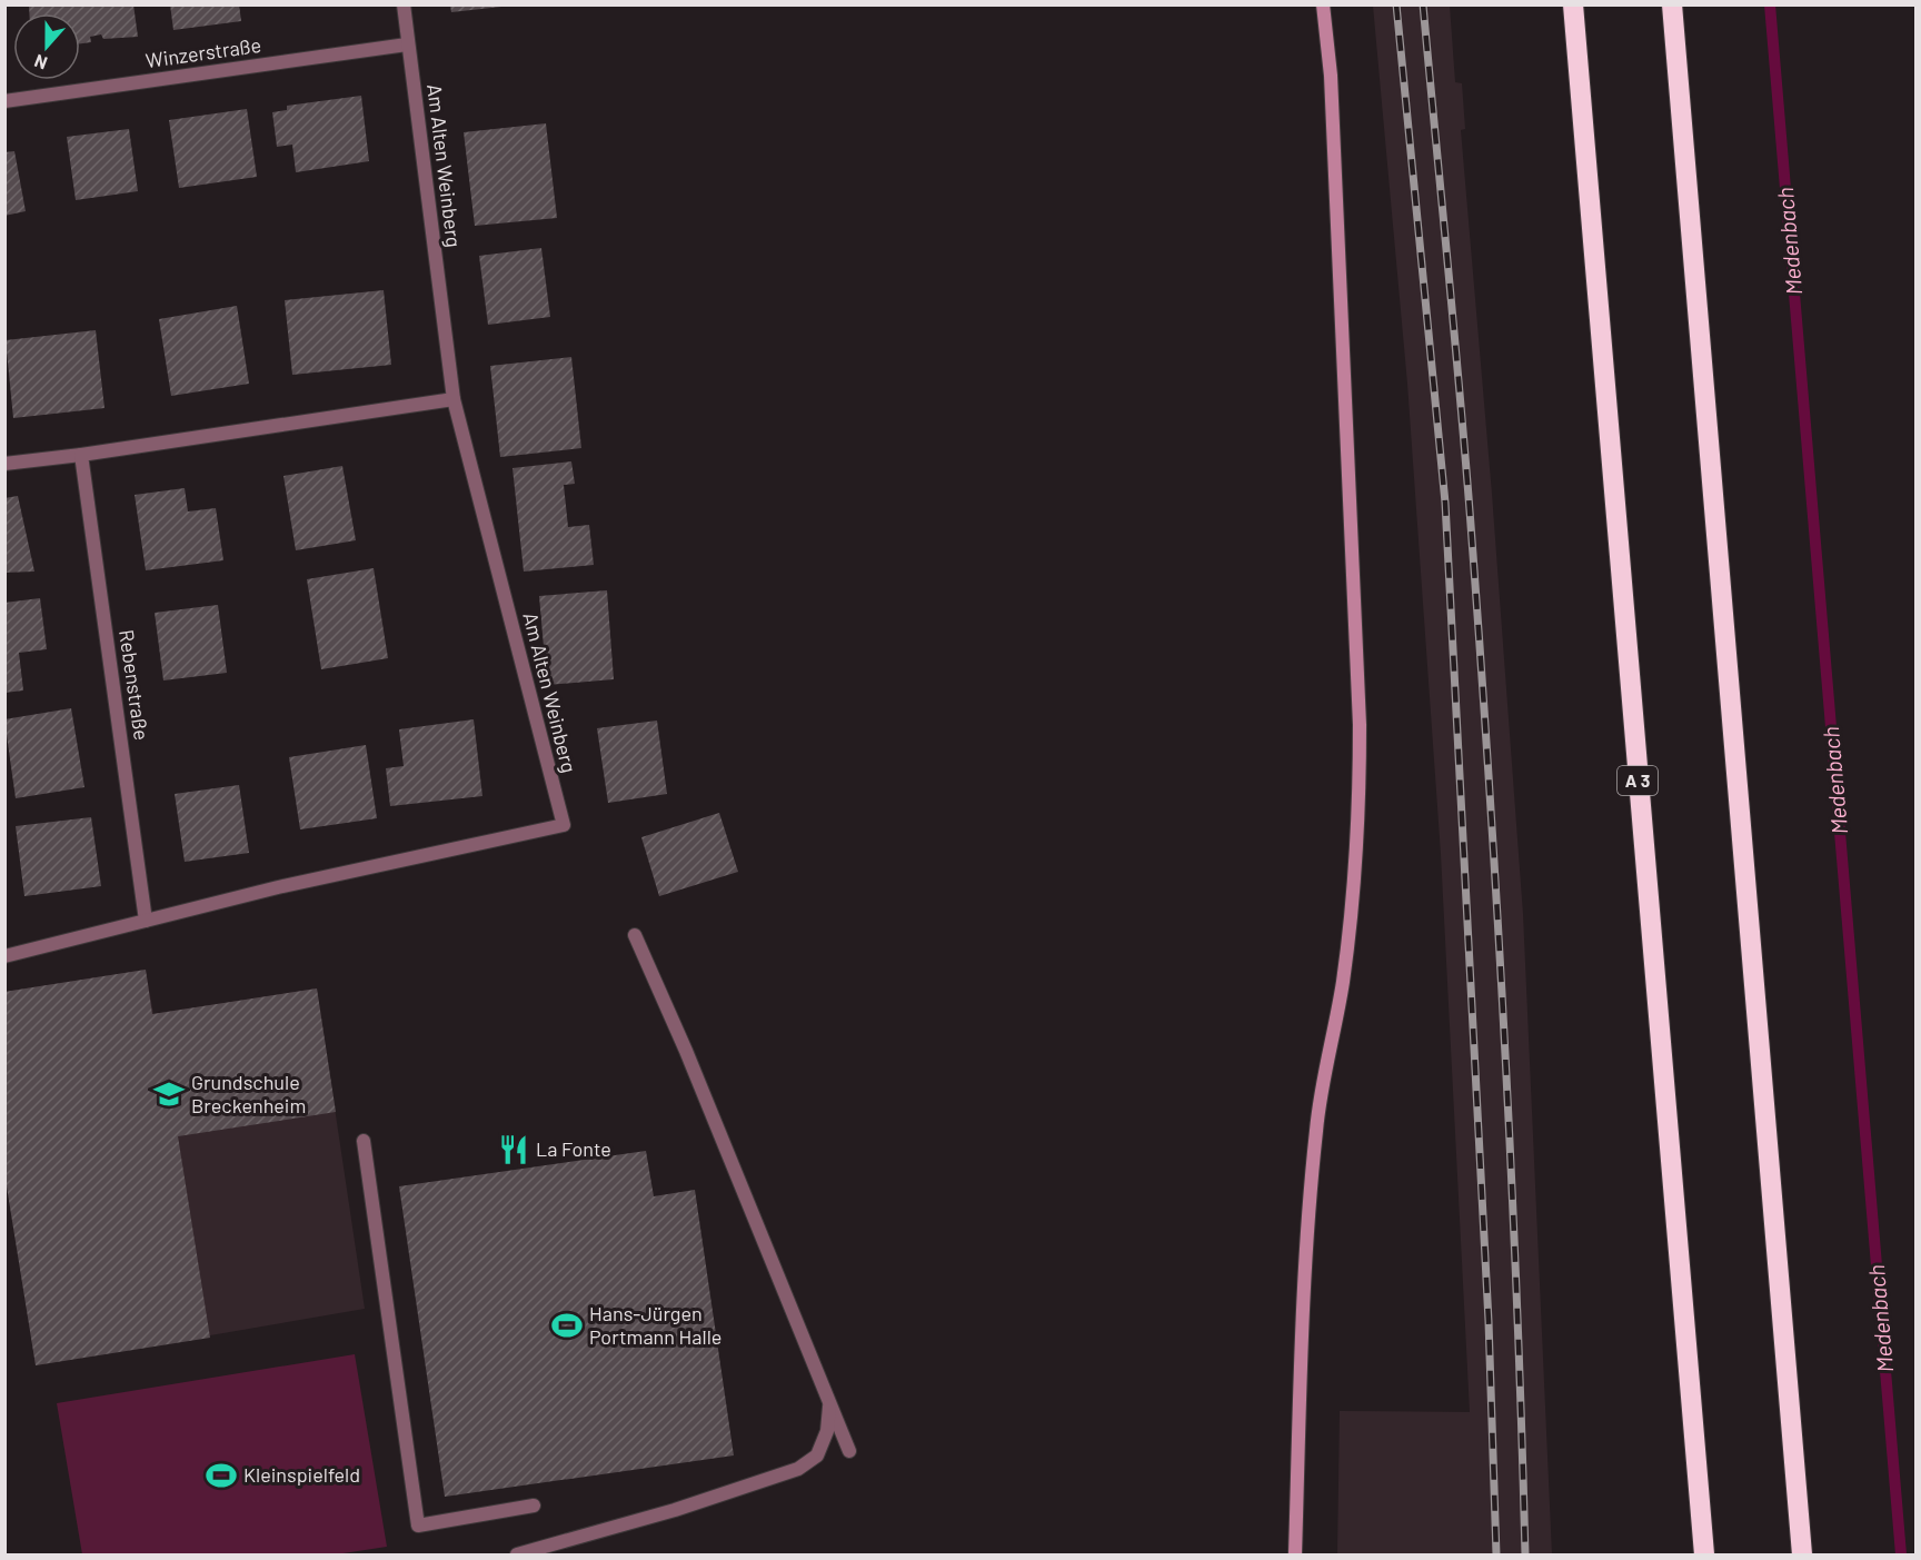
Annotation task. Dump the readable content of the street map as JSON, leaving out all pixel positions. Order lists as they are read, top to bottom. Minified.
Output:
{"streets":{"highway":["A 3"],"street":["Winzerstraße","Am Alten Weinberg","Rebenstraße"]},"crossings":[["Winzerstraße","Am Alten Weinberg"],["Am Alten Weinberg","Rebenstraße"]],"water":["Medenbach"],"places":{"school or university":["Grundschule Breckenheim"],"restaurant":["La Fonte"],"sports":["Hans-Jürgen Portmann Halle","Kleinspielfeld"]},"north":"bottom"}
